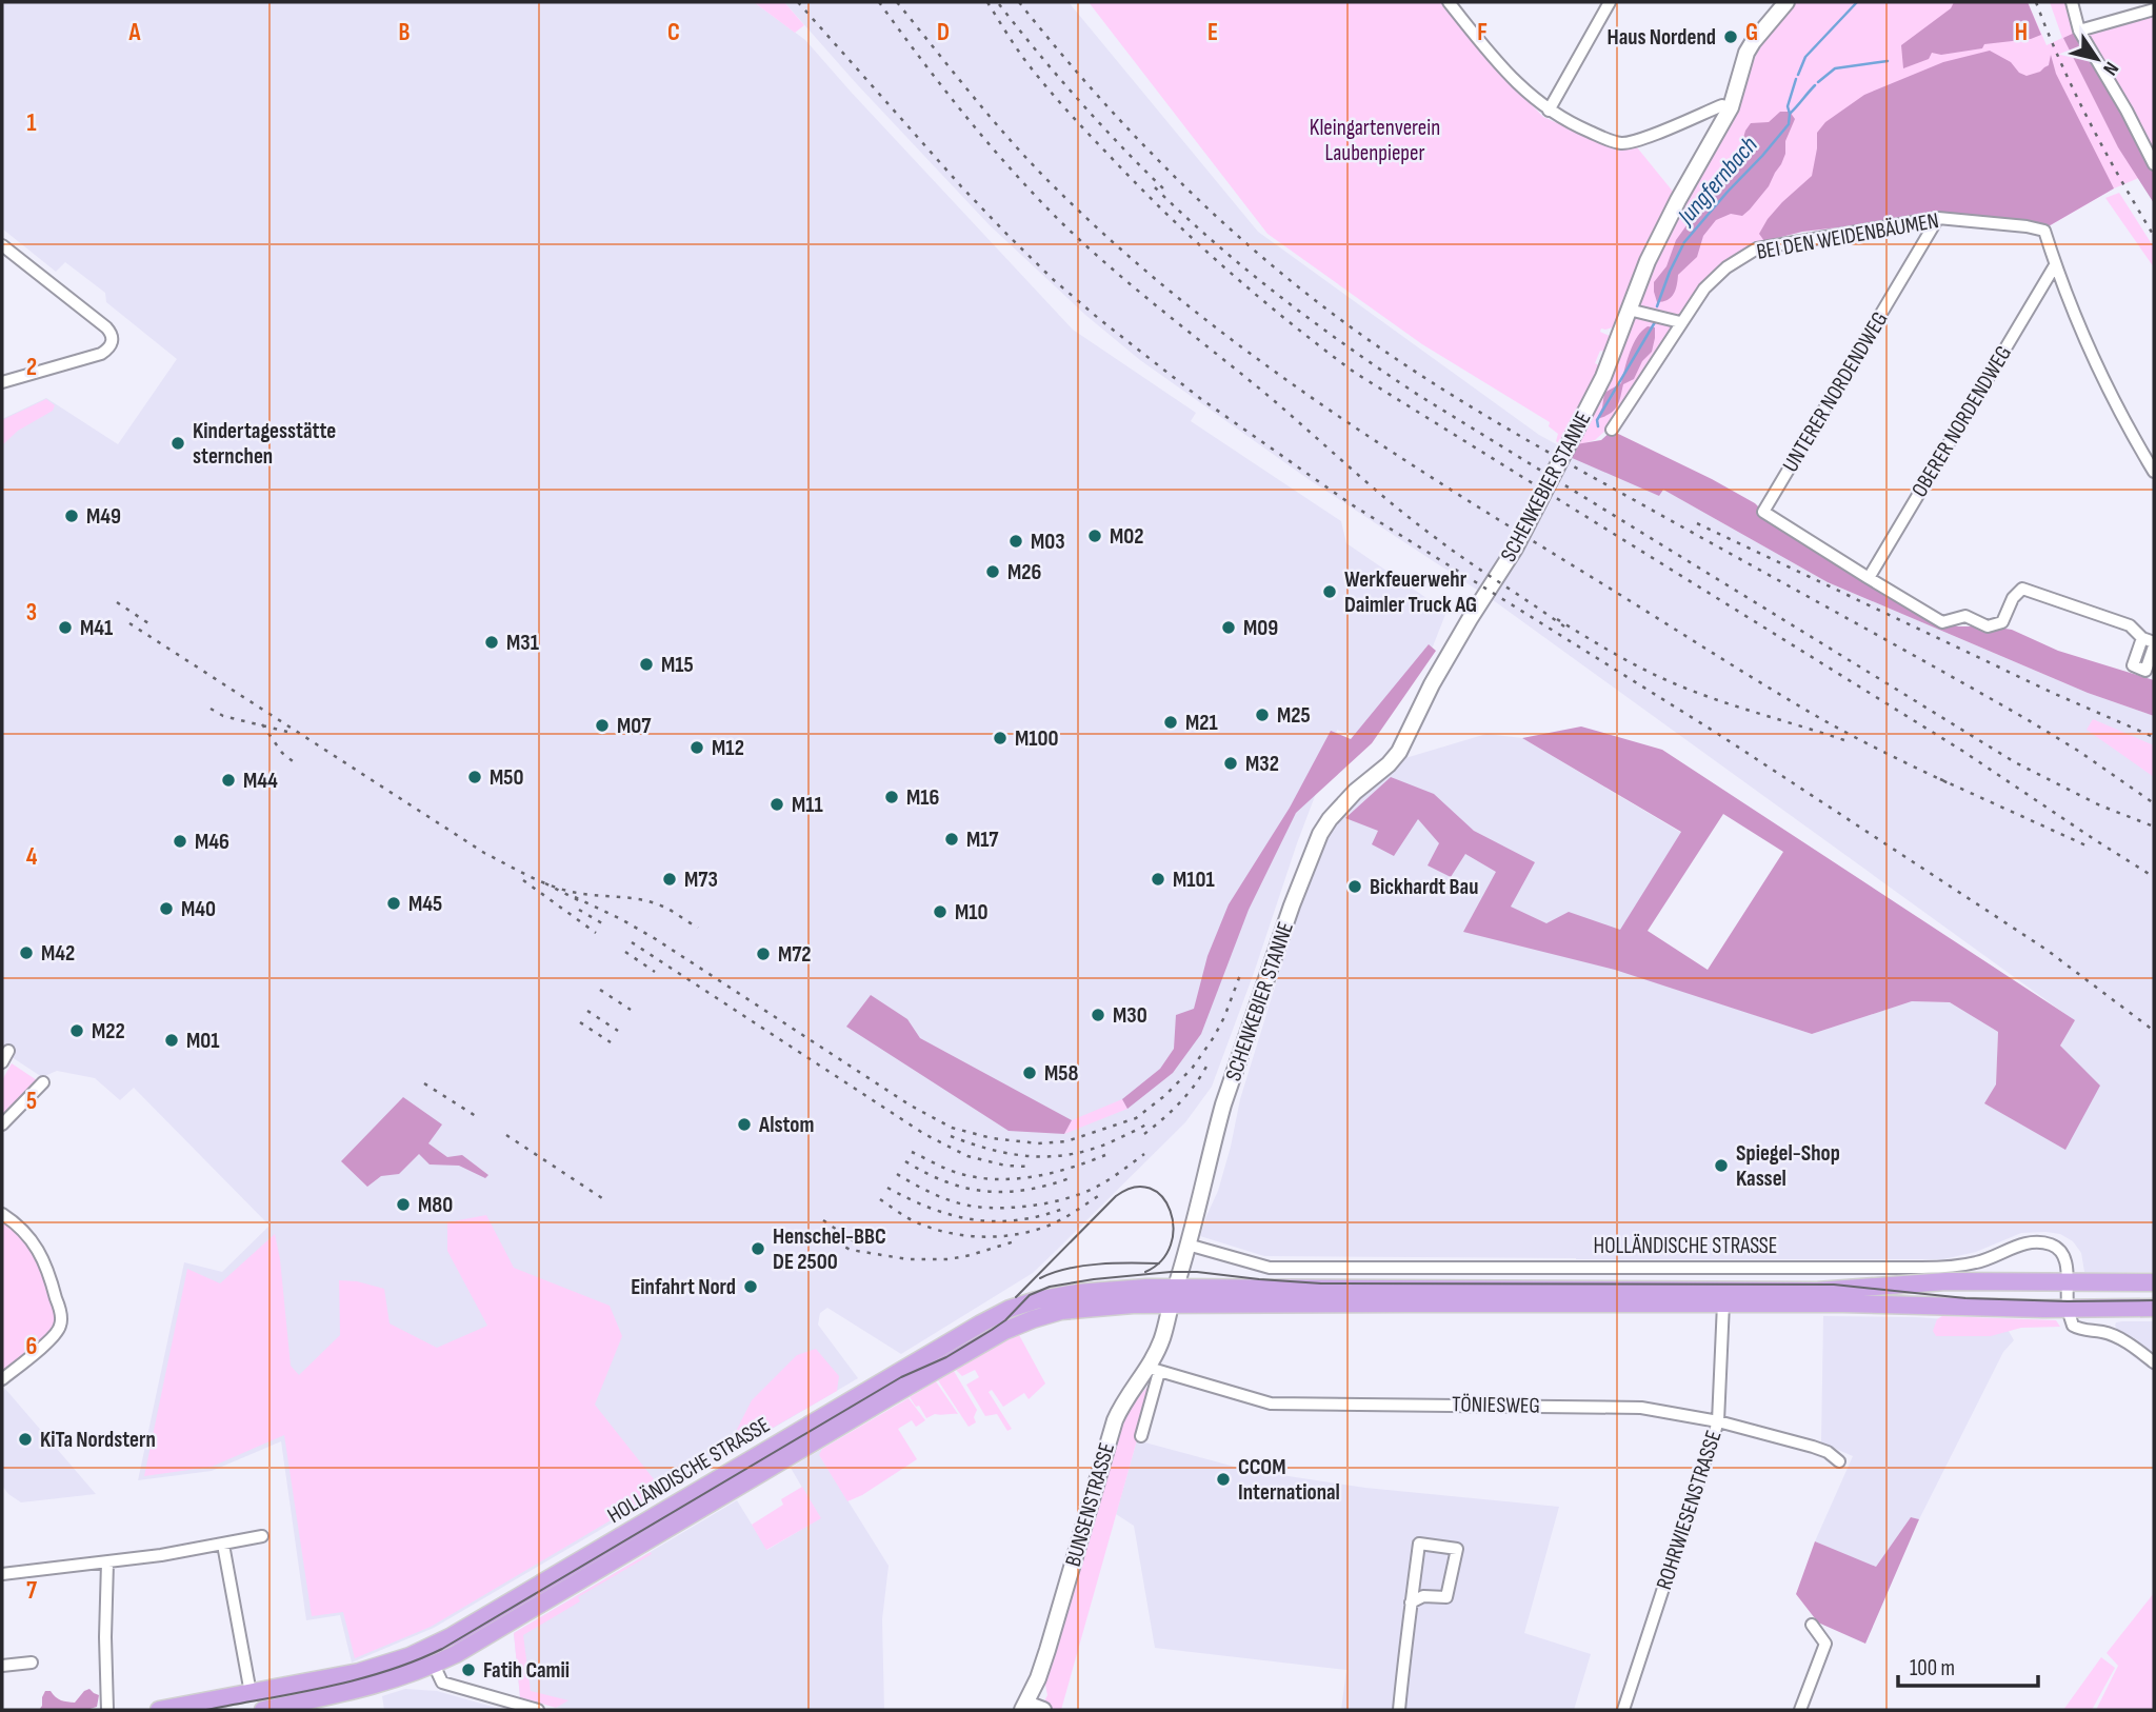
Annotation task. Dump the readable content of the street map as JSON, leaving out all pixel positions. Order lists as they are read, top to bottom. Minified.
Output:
{"streets":{"main road":["HOLLÄNDISCHE STRASSE"],"street":["BEI DEN WEIDENBÄUMEN","UNTERER NORDENDWEG","OBERER NORDENDWEG","SCHENKEBIER STANNE","TÖNIESWEG","BUNSENSTRASSE","ROHRWIESENSTRASSE"]},"crossings":[["BEI DEN WEIDENBÄUMEN","UNTERER NORDENDWEG"],["BEI DEN WEIDENBÄUMEN","OBERER NORDENDWEG"],["UNTERER NORDENDWEG","OBERER NORDENDWEG"],["SCHENKEBIER STANNE","HOLLÄNDISCHE STRASSE"],["HOLLÄNDISCHE STRASSE","BUNSENSTRASSE"],["HOLLÄNDISCHE STRASSE","ROHRWIESENSTRASSE"],["TÖNIESWEG","BUNSENSTRASSE"],["TÖNIESWEG","ROHRWIESENSTRASSE"]],"water":["Jungfernbach"],"parks":["Kleingartenverein Laubenpieper"],"places":["Haus Nordend","Kindertagesstätte sternchen","M49","M02","M03","M26","Werkfeuerwehr Daimler Truck AG","M41","M09","M31","M15","M25","M21","M07","M100","M12","M32","M50","M44","M16","M11","M17","M46","M73","M101","Bickhardt Bau","M45","M40","M10","M42","M72","M30","M22","M01","M58","Alstom","Spiegel-Shop Kassel","M80","Henschel-BBC DE 2500","Einfahrt Nord","KiTa Nordstern","CCOM International","Fatih Camii"],"scale_bar":"100 m","north":"bottom right","grid":{"columns":["A","B","C","D","E","F","G","H"],"rows":["1","2","3","4","5","6","7"]}}
